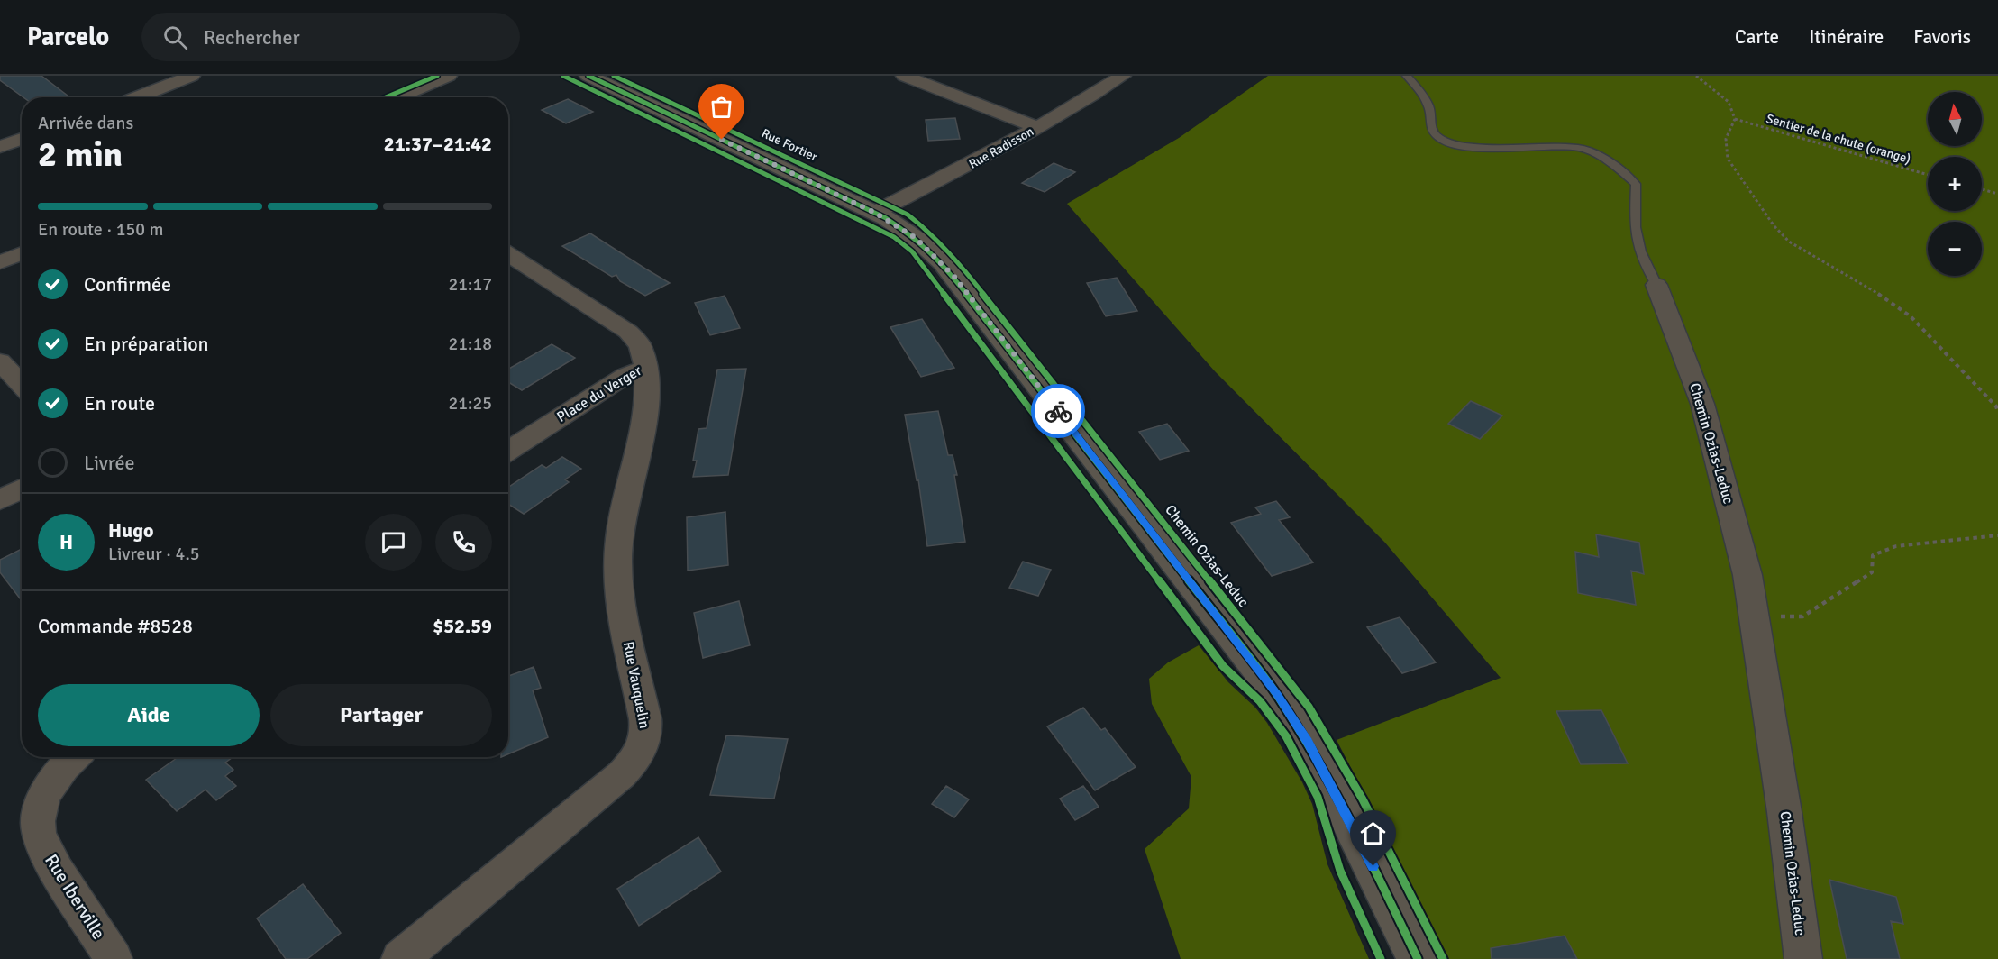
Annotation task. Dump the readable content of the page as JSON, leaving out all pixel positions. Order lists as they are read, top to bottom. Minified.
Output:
{"streets":{"street":["Rue Fortier","Rue Radisson","Place du Verger","Chemin Ozias-Leduc","Rue Vauquelin","Rue Iberville"],"path":["Sentier de la chute (orange)"]},"crossings":[["Rue Fortier","Rue Radisson"],["Place du Verger","Rue Vauquelin"]],"north":"top","page":{"header":"Parcelo","search":"Rechercher","nav":["Carte","Itinéraire","Favoris"],"map_buttons":["+","−"],"heading":["2 min","Arrivée dans","21:37–21:42"],"panel":["Hugo","Livreur · 4.5","Commande #8528","$52.59"],"bar":"En route · 150 m","list":[["Confirmée","21:17"],["En préparation","21:18"],["En route","21:25"],"Livrée"],"round":"H","buttons":["Aide","Partager"]}}
